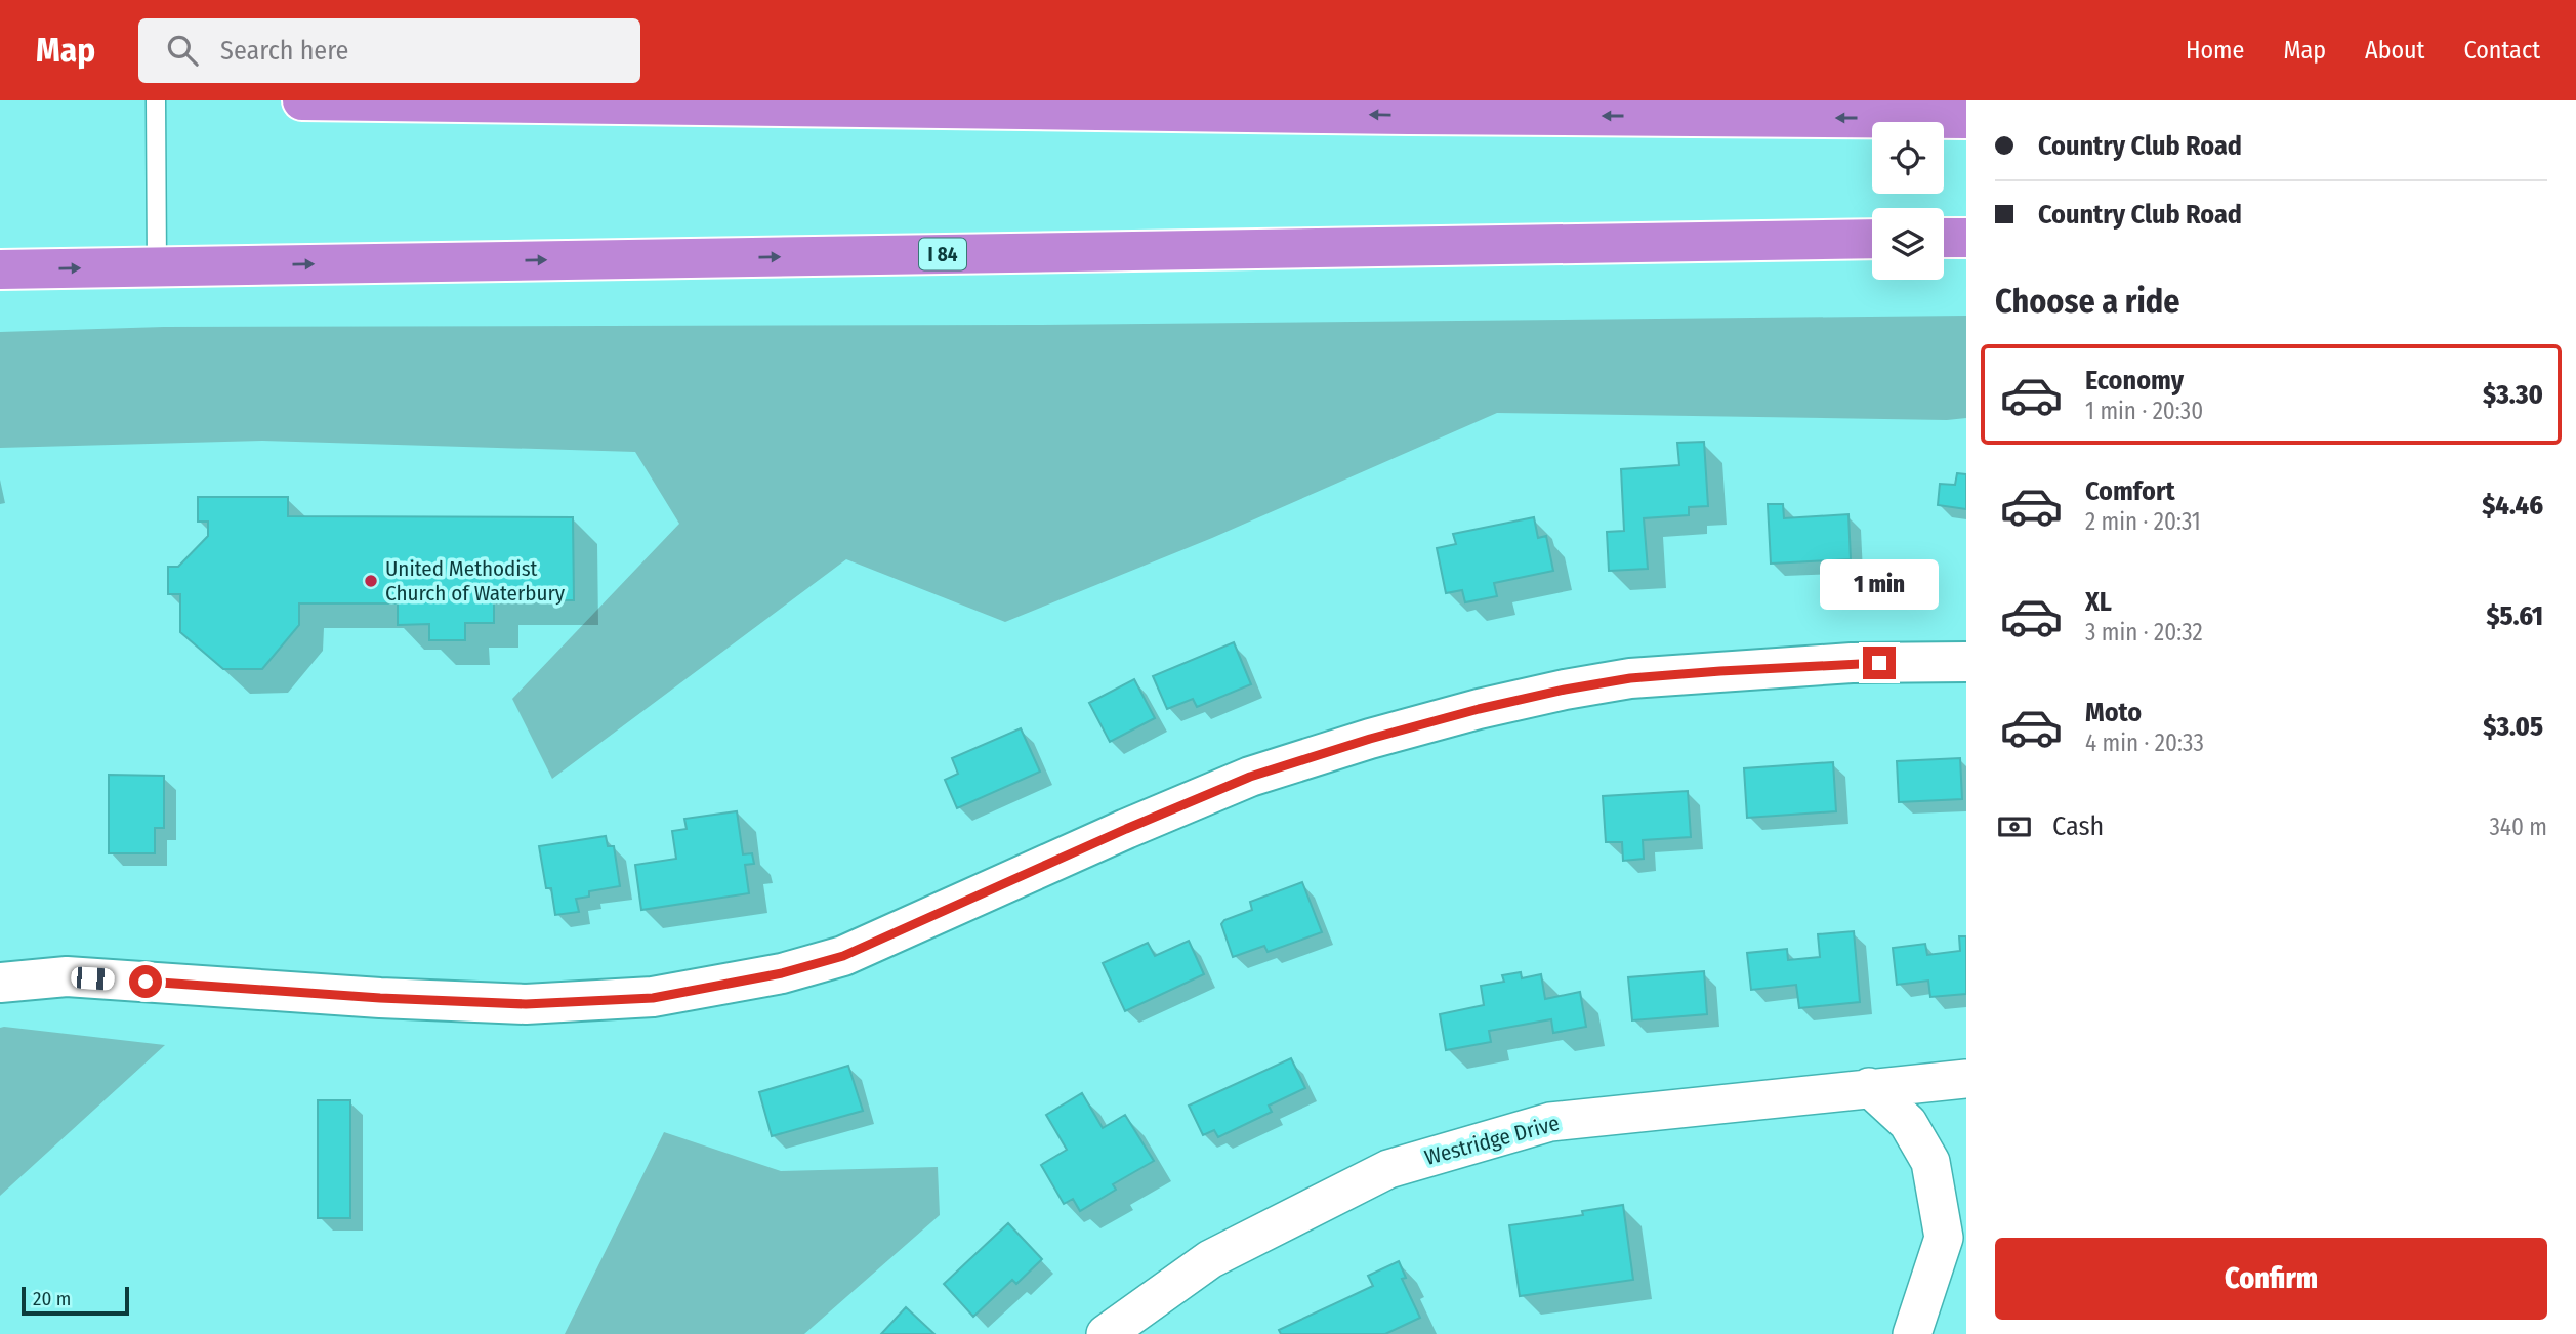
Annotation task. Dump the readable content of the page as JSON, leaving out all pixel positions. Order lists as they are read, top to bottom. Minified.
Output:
{"streets":{"highway":["I 84"],"street":["Westridge Drive"]},"places":["United Methodist Church of Waterbury"],"scale_bar":"20 m","page":{"header":"Map","search":"Search here","nav":["Home","Map","About","Contact"],"banner":["Country Club Road","Country Club Road"],"heading":"Choose a ride","list":[{"name":"Economy","note":"1 min · 20:30","value":"$3.30"},{"name":"Comfort","note":"2 min · 20:31","value":"$4.46"},{"name":"XL","note":"3 min · 20:32","value":"$5.61"},{"name":"Moto","note":"4 min · 20:33","value":"$3.05"}],"bubble":"1 min","pay":["Cash","340 m"],"buttons":"Confirm","scale":"20 m"}}
